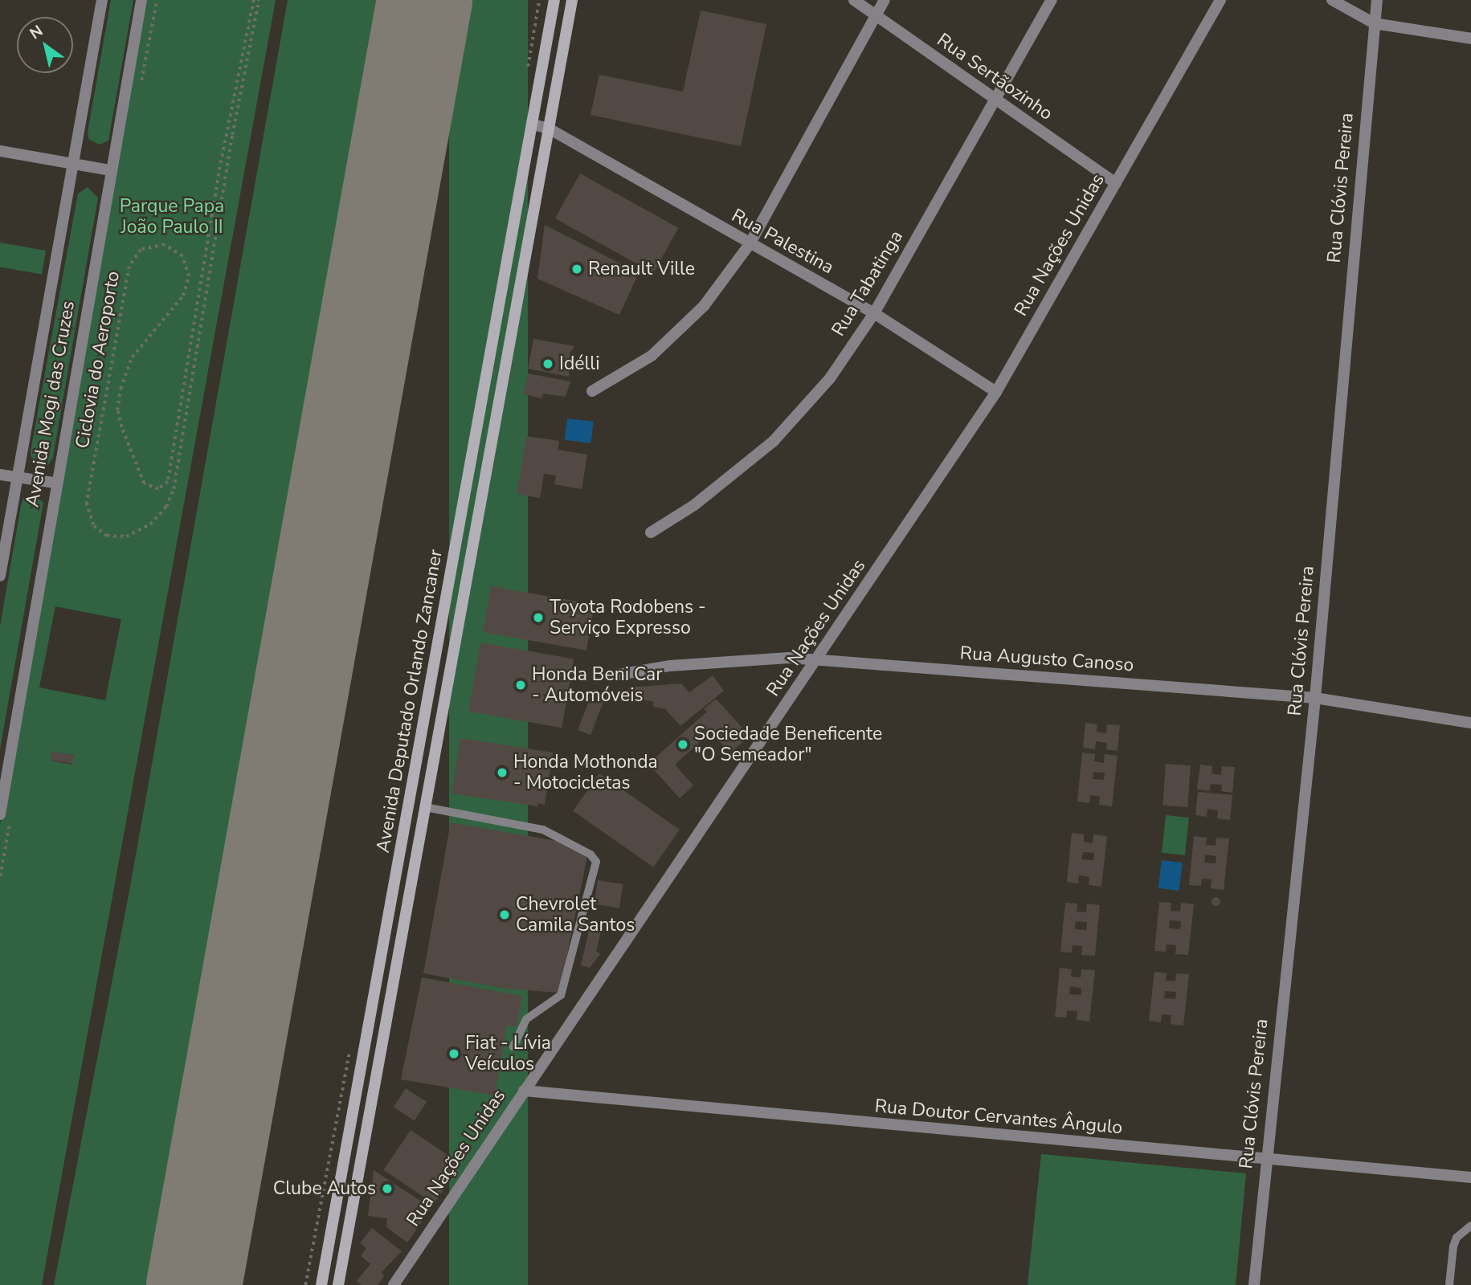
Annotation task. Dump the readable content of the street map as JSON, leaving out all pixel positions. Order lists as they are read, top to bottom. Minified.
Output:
{"streets":{"main road":["Avenida Deputado Orlando Zancaner"],"street":["Rua Sertãozinho","Rua Clóvis Pereira","Rua Palestina","Rua Nações Unidas","Rua Tabatinga","Avenida Mogi das Cruzes","Rua Augusto Canoso","Rua Doutor Cervantes Ângulo"],"path":["Ciclovia do Aeroporto"]},"crossings":[["Rua Sertãozinho","Rua Nações Unidas"],["Rua Sertãozinho","Rua Tabatinga"],["Rua Clóvis Pereira","Rua Augusto Canoso"],["Rua Clóvis Pereira","Rua Doutor Cervantes Ângulo"],["Rua Palestina","Rua Nações Unidas"],["Rua Palestina","Rua Tabatinga"],["Rua Palestina","Avenida Deputado Orlando Zancaner"],["Rua Nações Unidas","Rua Augusto Canoso"],["Rua Nações Unidas","Rua Doutor Cervantes Ângulo"]],"parks":["Parque Papa João Paulo II"],"places":["Renault Ville","Idélli","Toyota Rodobens - Serviço Expresso","Honda Beni Car - Automóveis","Sociedade Beneficente \"O Semeador\"","Honda Mothonda - Motocicletas","Chevrolet Camila Santos","Fiat - Lívia Veículos","Clube Autos"],"north":"top left"}
